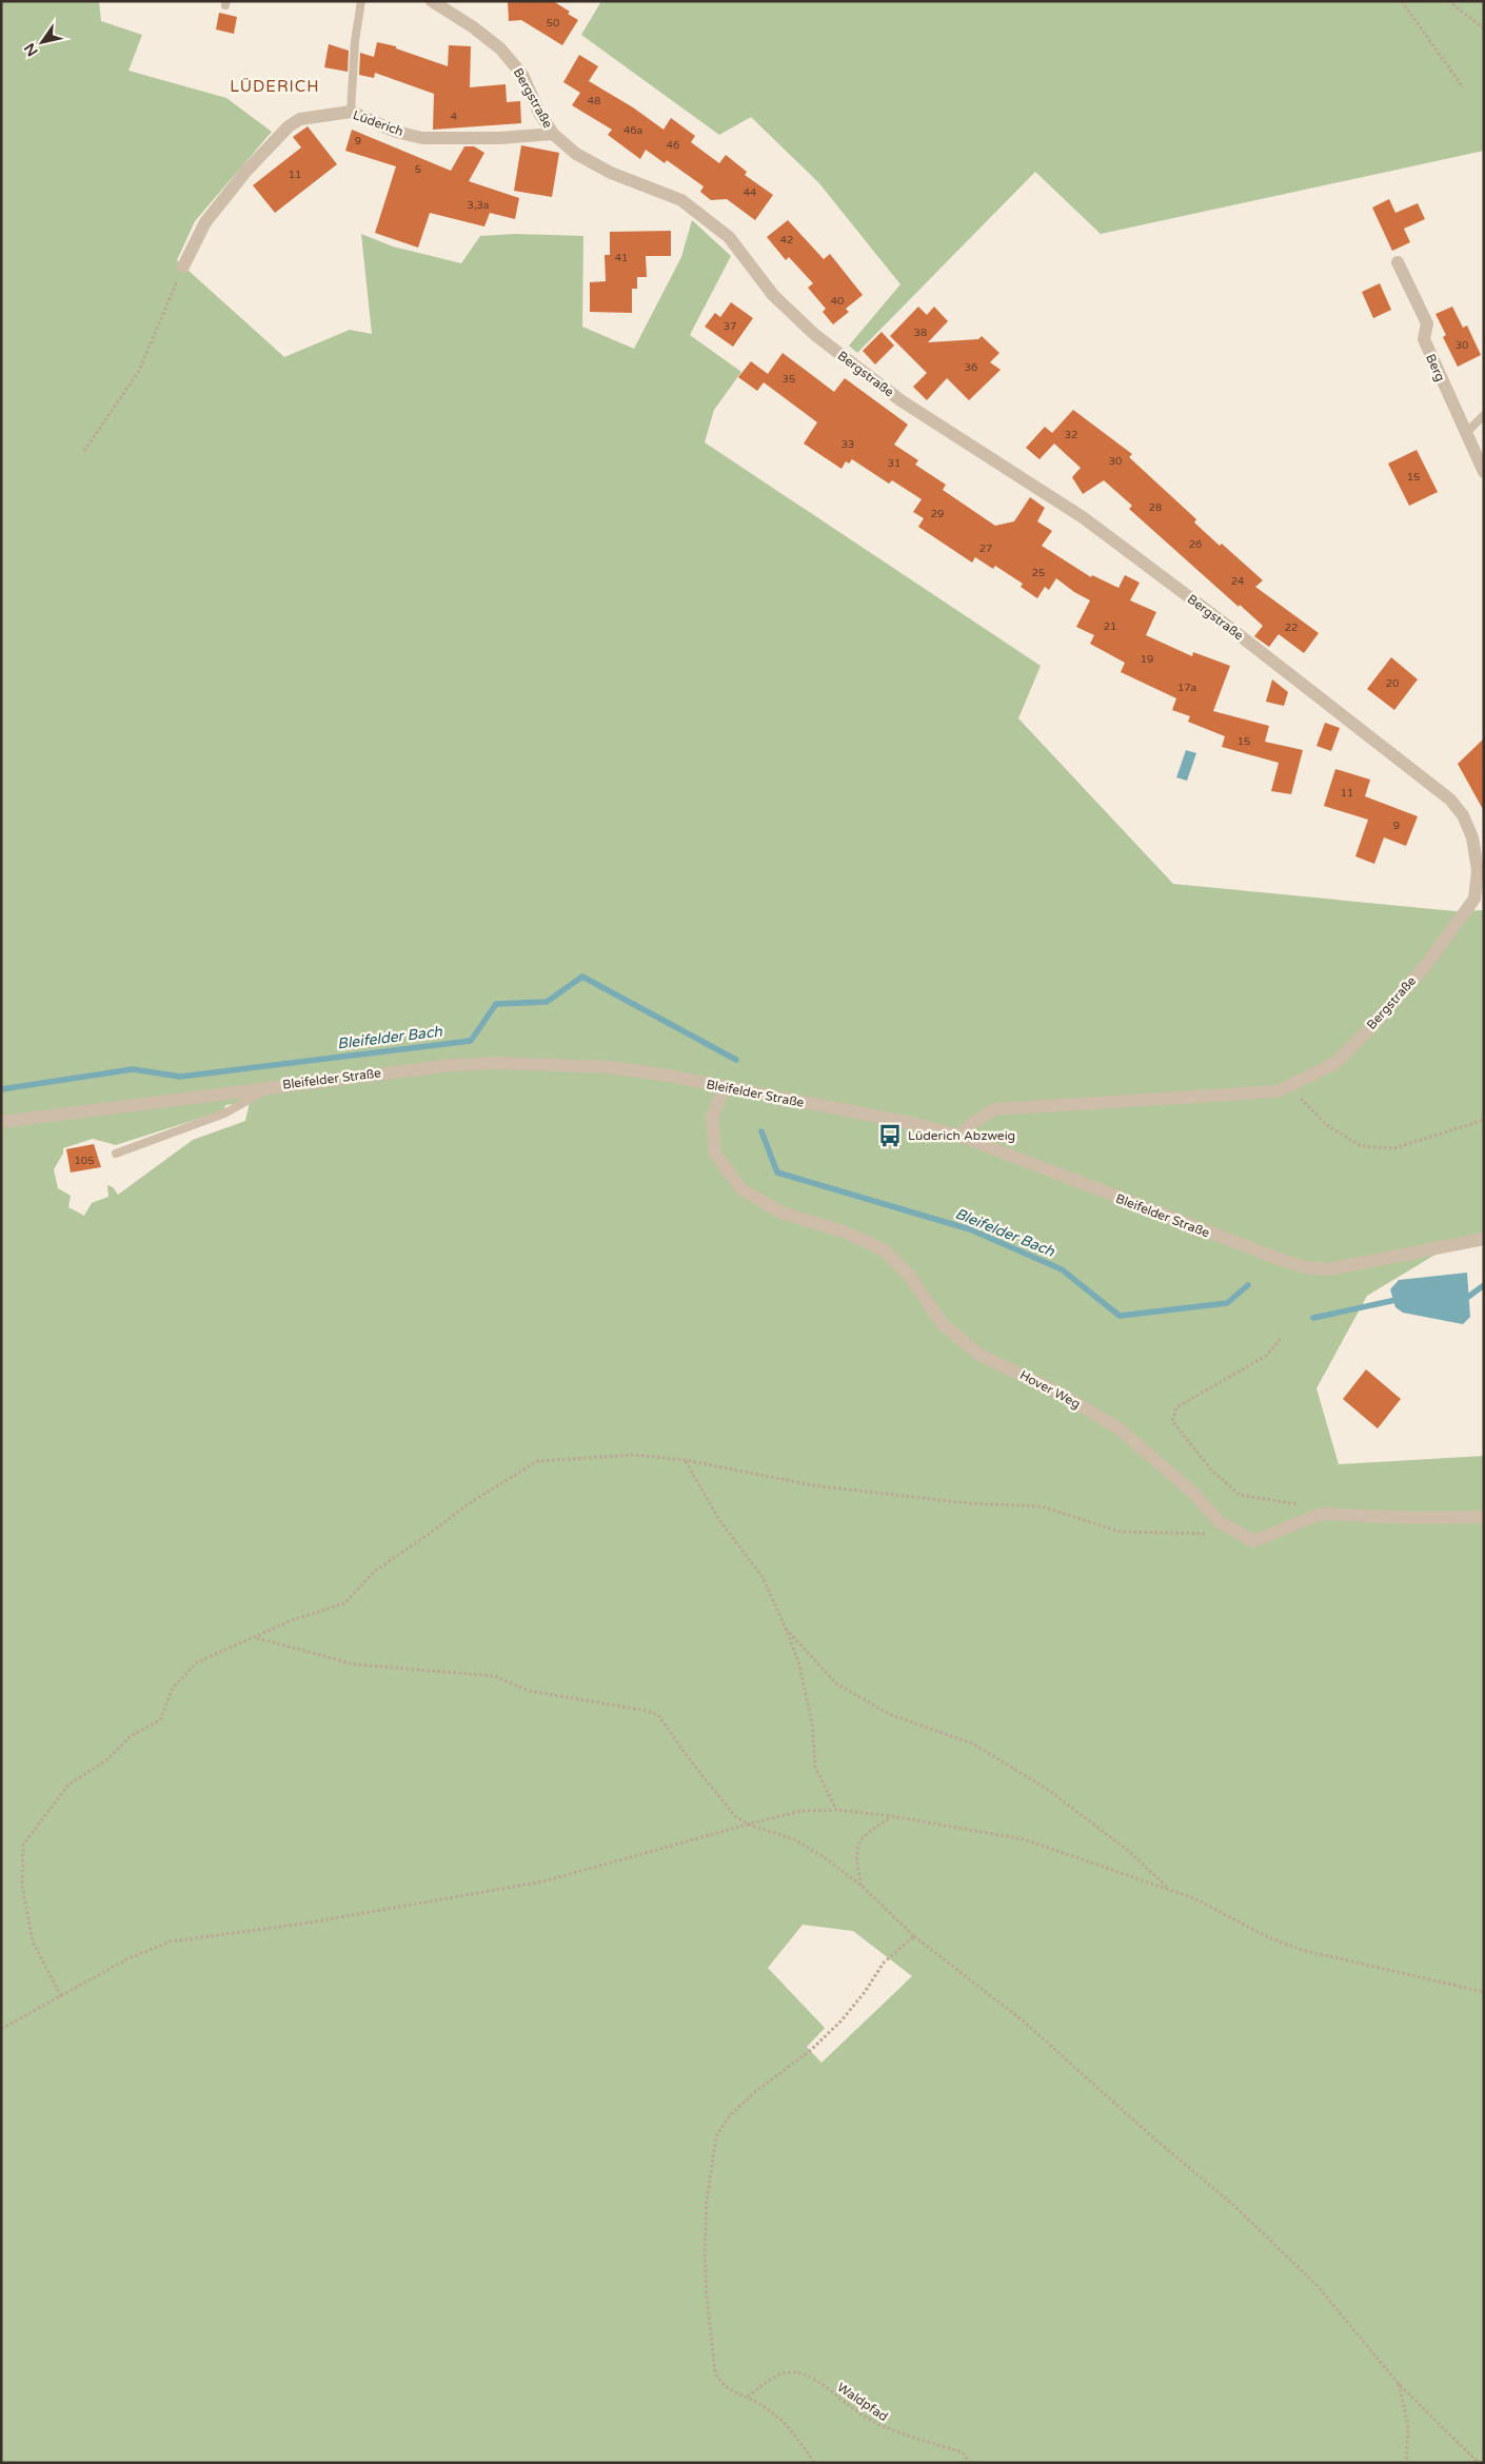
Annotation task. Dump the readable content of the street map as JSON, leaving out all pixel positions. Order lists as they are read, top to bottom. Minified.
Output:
{"streets":{"street":["Bergstraße","Lüderich","Berg","Bleifelder Straße","Hover Weg"],"path":["Waldpfad"]},"crossings":[["Bergstraße","Lüderich"],["Bergstraße","Bleifelder Straße"],["Bleifelder Straße","Hover Weg"]],"districts":["LÜDERICH"],"water":["Bleifelder Bach"],"places":{"bus stop":["Lüderich Abzweig"]},"house_numbers":["50","48","4","46a","9","46","5","11","44","3,3a","42","41","40","37","38","30","36","35","32","33","30","31","15","28","29","26","27","25","24","21","22","19","20","17a","15","11","9","105"],"north":"bottom left"}
